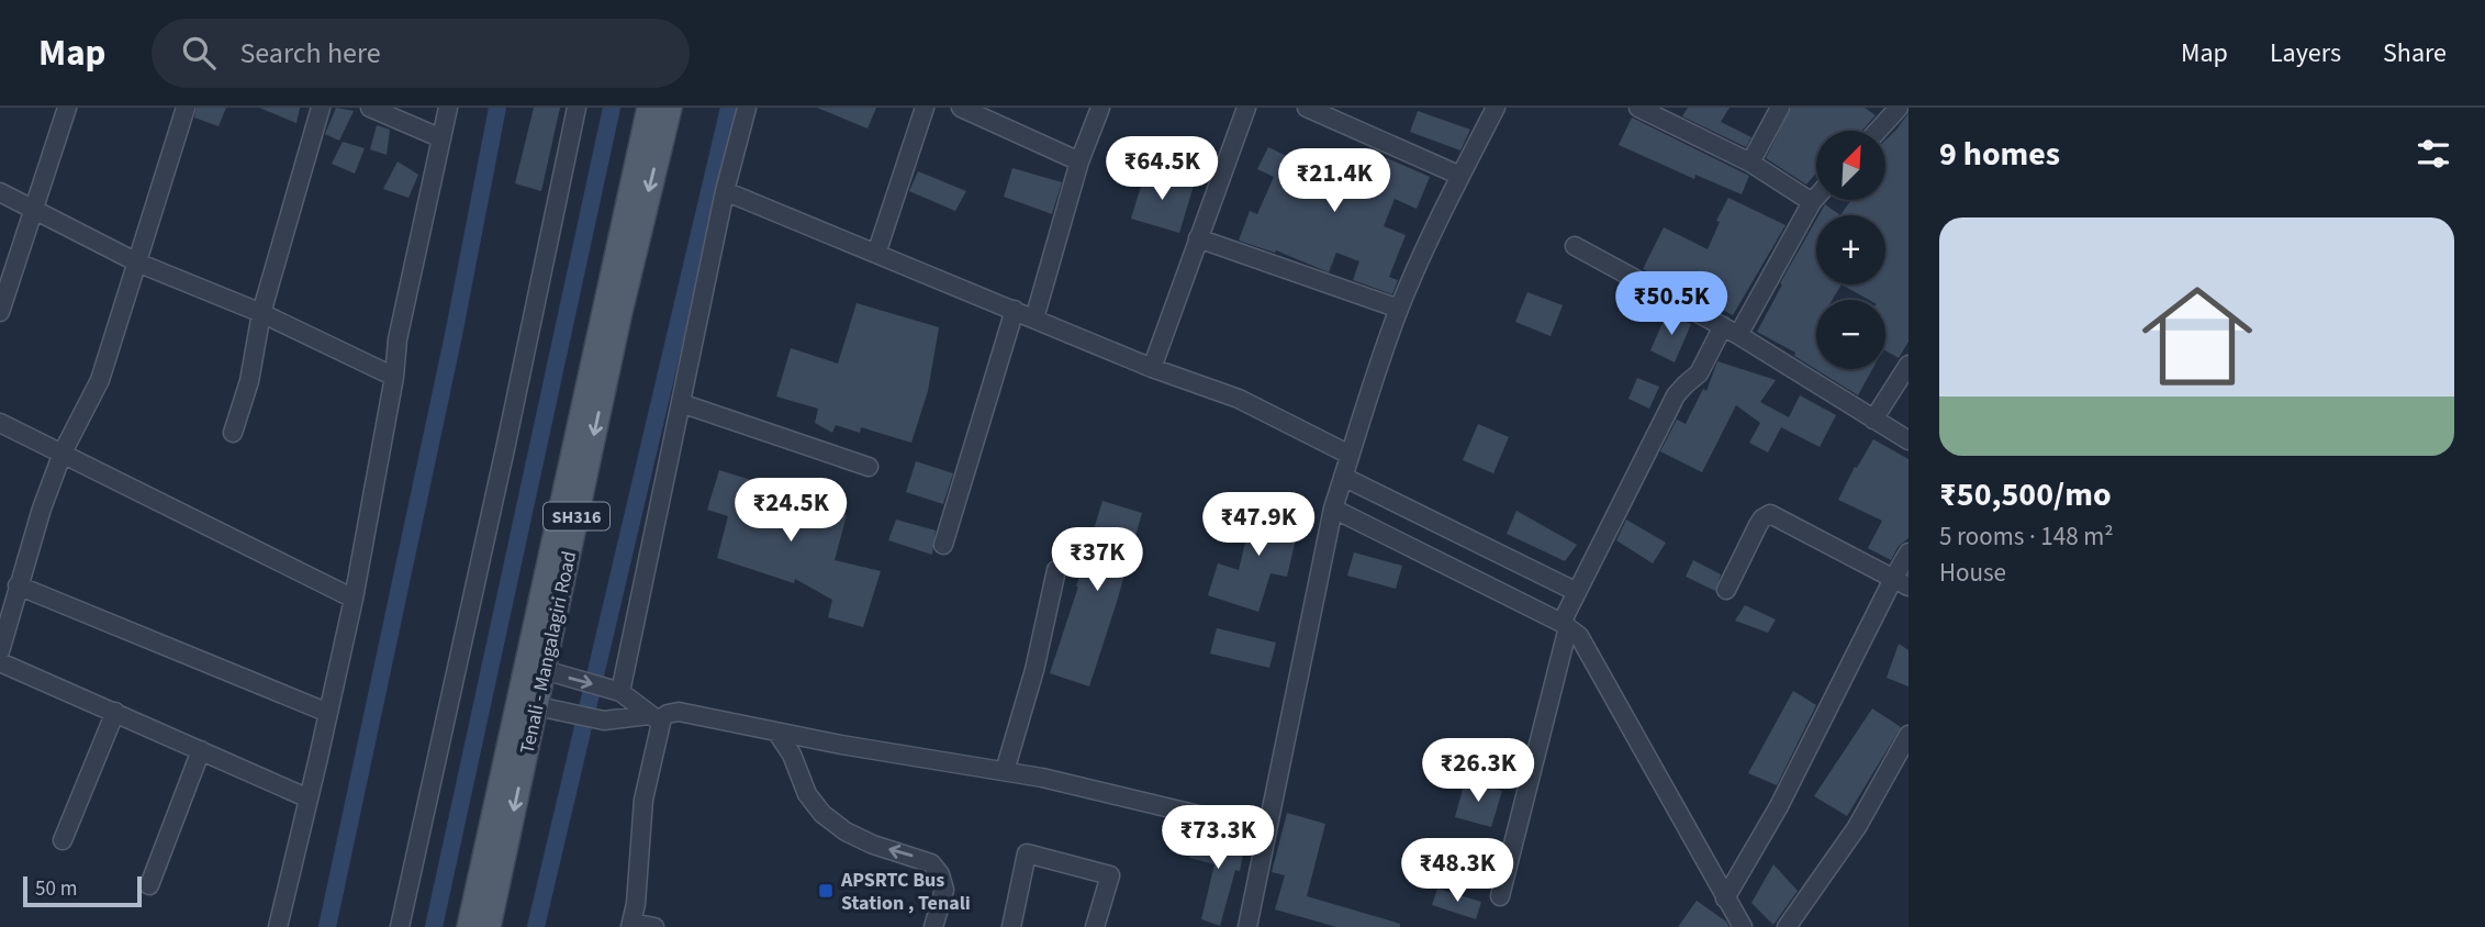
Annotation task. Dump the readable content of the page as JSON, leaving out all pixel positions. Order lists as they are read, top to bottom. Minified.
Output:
{"streets":{"main road":["SH316","Tenali - Mangalagiri Road"]},"places":{"transit":["APSRTC Bus Station , Tenali"]},"scale_bar":"50 m","north":"top right","page":{"header":"Map","search":"Search here","nav":["Map","Layers","Share"],"heading":"9 homes","map_buttons":["+","−"],"price":["₹64.5K","₹21.4K","₹50.5K","₹24.5K","₹47.9K","₹37K","₹26.3K","₹73.3K","₹48.3K"],"list":[{"name":"₹50,500/mo","note":"5 rooms · 148 m² · House"}],"scale":"50 m"}}
